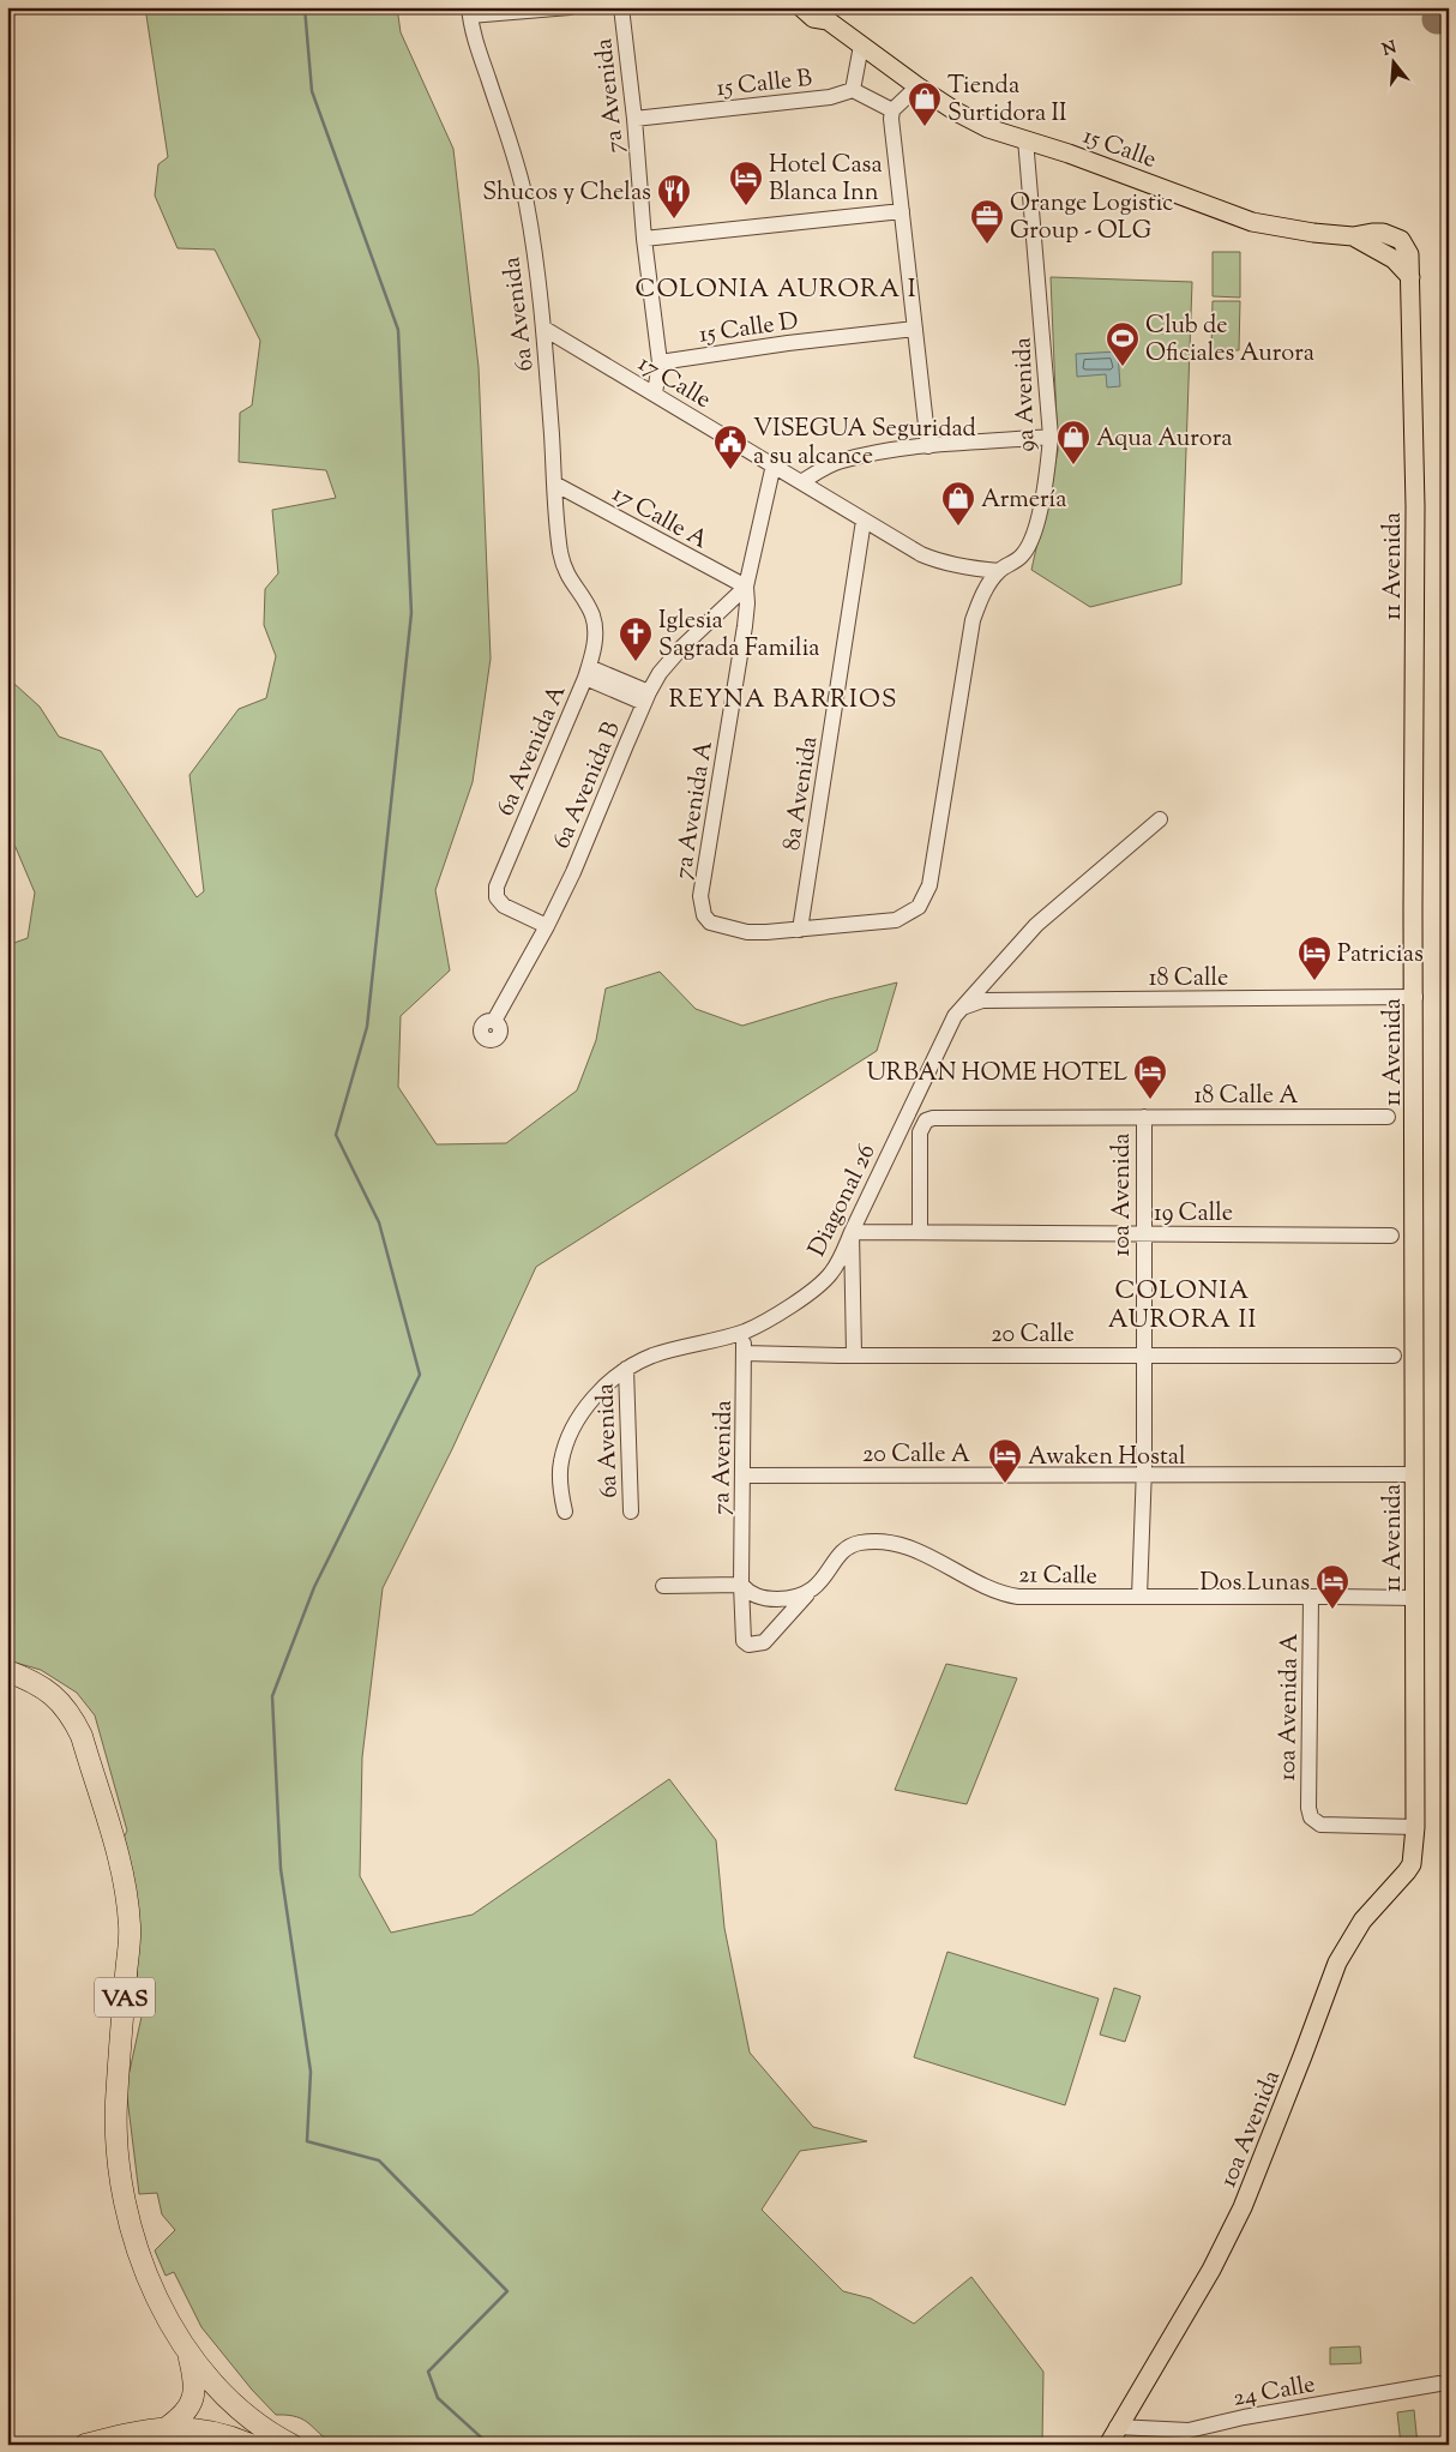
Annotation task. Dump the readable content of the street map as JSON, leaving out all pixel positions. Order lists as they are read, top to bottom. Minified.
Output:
{"streets":{"highway":["VAS"],"main road":["15 Calle","11 Avenida","10a Avenida"],"street":["15 Calle B","7a Avenida","6a Avenida","15 Calle D","17 Calle","9a Avenida","17 Calle A","6a Avenida A","6a Avenida B","8a Avenida","7a Avenida A","18 Calle","18 Calle A","Diagonal 26","19 Calle","20 Calle","20 Calle A","21 Calle","10a Avenida A","24 Calle"]},"crossings":[["15 Calle B","7a Avenida"],["7a Avenida","15 Calle D"],["7a Avenida","17 Calle"],["7a Avenida","Diagonal 26"],["7a Avenida","20 Calle"],["7a Avenida","20 Calle A"],["7a Avenida","21 Calle"],["15 Calle","9a Avenida"],["15 Calle","11 Avenida"],["6a Avenida","17 Calle"],["6a Avenida","17 Calle A"],["6a Avenida","6a Avenida A"],["6a Avenida","Diagonal 26"],["17 Calle","9a Avenida"],["17 Calle","8a Avenida"],["17 Calle","7a Avenida A"],["9a Avenida","8a Avenida"],["9a Avenida","7a Avenida A"],["17 Calle A","6a Avenida B"],["17 Calle A","7a Avenida A"],["11 Avenida","18 Calle"],["11 Avenida","10a Avenida"],["11 Avenida","20 Calle A"],["11 Avenida","21 Calle"],["11 Avenida","10a Avenida A"],["6a Avenida A","6a Avenida B"],["6a Avenida B","7a Avenida A"],["8a Avenida","7a Avenida A"],["18 Calle","Diagonal 26"],["18 Calle A","10a Avenida"],["18 Calle A","19 Calle"],["10a Avenida","19 Calle"],["10a Avenida","20 Calle"],["10a Avenida","20 Calle A"],["10a Avenida","21 Calle"],["10a Avenida","10a Avenida A"],["10a Avenida","24 Calle"],["Diagonal 26","19 Calle"],["21 Calle","10a Avenida A"]],"districts":["COLONIA AURORA I","REYNA BARRIOS","COLONIA AURORA II"],"places":{"shop":["Tienda Surtidora II","Aqua Aurora","Armería"],"hotel":["Hotel Casa Blanca Inn","Patricias","URBAN HOME HOTEL","Awaken Hostal","Dos Lunas"],"restaurant":["Shucos y Chelas"],"office":["Orange Logistic Group - OLG"],"sports":["Club de Oficiales Aurora"],"public building":["VISEGUA Seguridad a su alcance"],"church":["Iglesia Sagrada Familia"]},"north":"top"}
